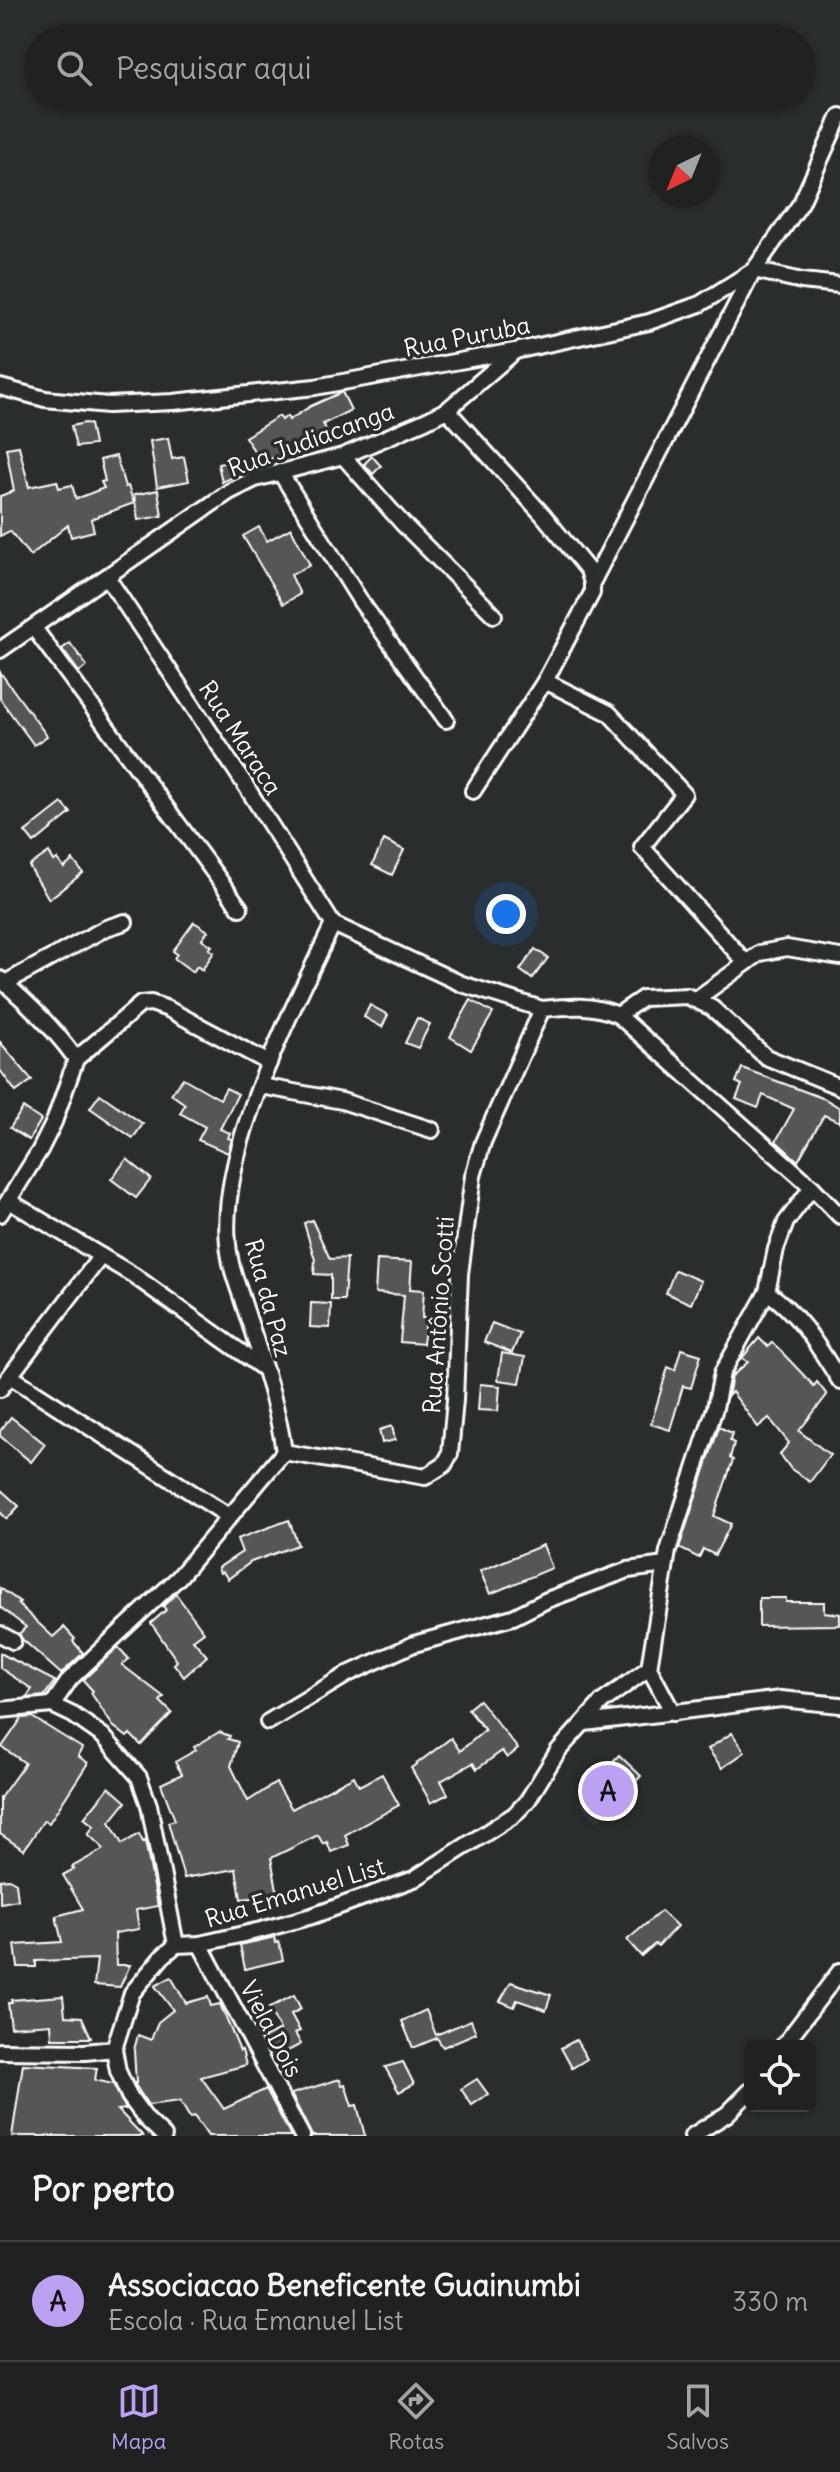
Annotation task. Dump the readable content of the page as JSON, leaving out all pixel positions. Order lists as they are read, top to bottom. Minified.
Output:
{"streets":{"street":["Rua Puruba","Rua Judiacanga","Rua Maraca","Rua da Paz","Rua Antônio Scotti","Rua Emanuel List","Viela Dois"]},"crossings":[["Rua Puruba","Rua Judiacanga"],["Rua Judiacanga","Rua Maraca"],["Rua Maraca","Rua da Paz"],["Rua da Paz","Rua Antônio Scotti"],["Rua Emanuel List","Viela Dois"]],"north":"bottom left","page":{"search":"Pesquisar aqui","pins":"A","heading":"Por perto","list":[{"mark":"A","name":"Associacao Beneficente Guainumbi","note":"Escola · Rua Emanuel List","value":"330 m"}],"nav":["Mapa","Rotas","Salvos"]}}
